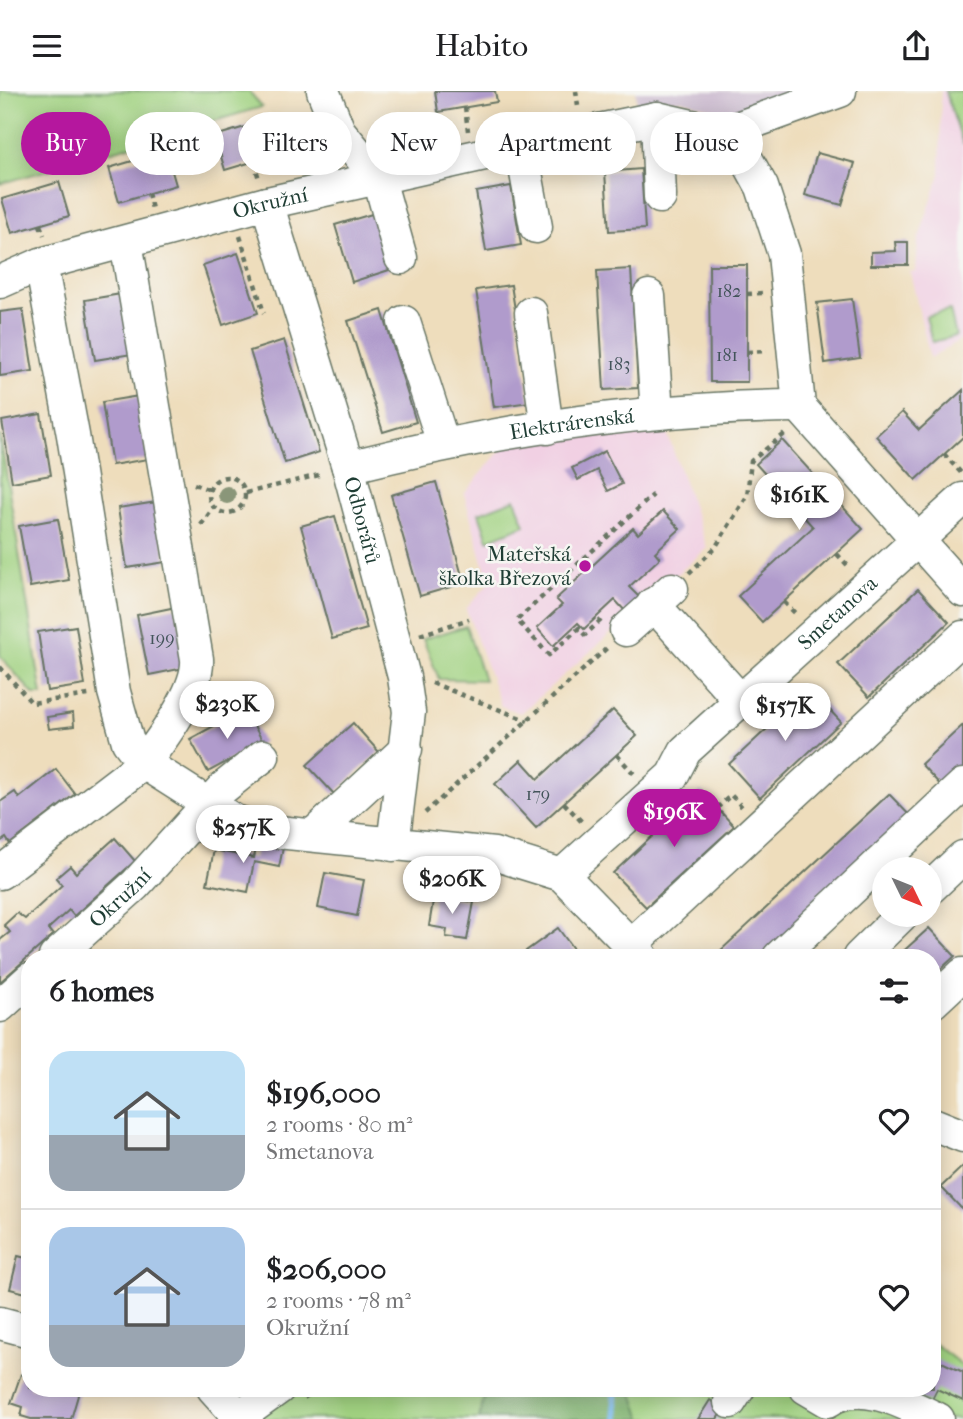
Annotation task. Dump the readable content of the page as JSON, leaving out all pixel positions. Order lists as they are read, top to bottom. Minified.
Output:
{"streets":{"street":["Okružní","Elektrárenská","Odborářů","Smetanova"]},"crossings":[["Okružní","Odborářů"],["Elektrárenská","Odborářů"]],"places":["Mateřská školka Březová"],"house_numbers":["182","181","183","199","179"],"north":"bottom right","page":{"header":"Habito","chip":["Buy","Rent","Filters","New","Apartment","House"],"price":["$161K","$230K","$157K","$196K","$257K","$206K"],"heading":"6 homes","list":[{"name":"$196,000","note":"2 rooms · 80 m² · Smetanova"},{"name":"$206,000","note":"2 rooms · 78 m² · Okružní"}]}}
